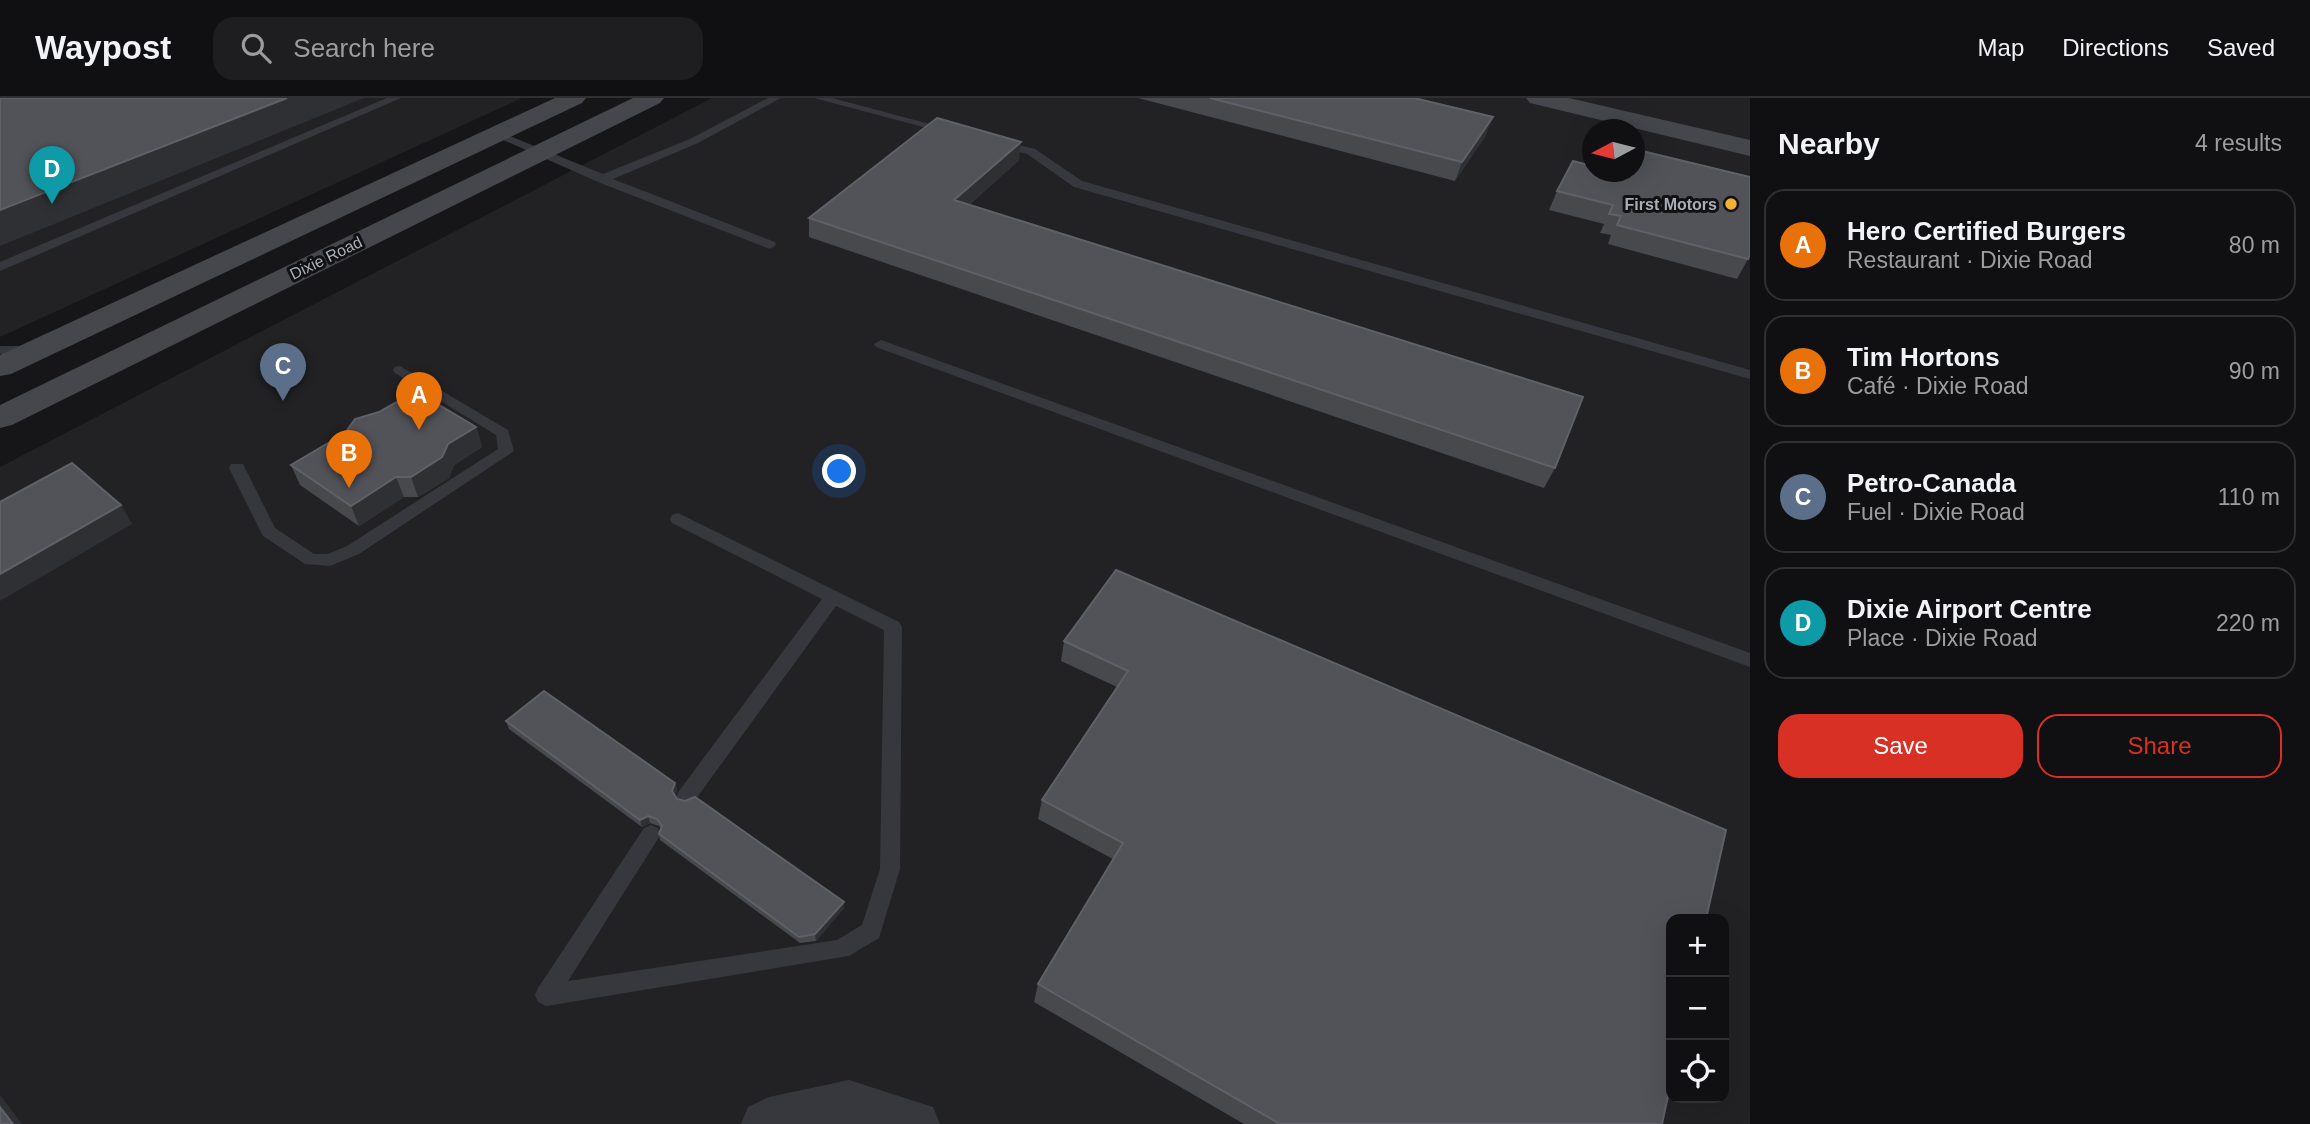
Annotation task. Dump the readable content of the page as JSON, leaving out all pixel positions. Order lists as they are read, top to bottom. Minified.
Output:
{"streets":{"main road":["Dixie Road"]},"places":["First Motors"],"north":"left","page":{"header":"Waypost","search":"Search here","nav":["Map","Directions","Saved"],"heading":["Nearby","4 results"],"pins":["D","C","A","B"],"list":[{"mark":"A","name":"Hero Certified Burgers","note":"Restaurant · Dixie Road","value":"80 m"},{"mark":"B","name":"Tim Hortons","note":"Café · Dixie Road","value":"90 m"},{"mark":"C","name":"Petro-Canada","note":"Fuel · Dixie Road","value":"110 m"},{"mark":"D","name":"Dixie Airport Centre","note":"Place · Dixie Road","value":"220 m"}],"buttons":["Save","Share"],"map_buttons":["+","−"]}}
